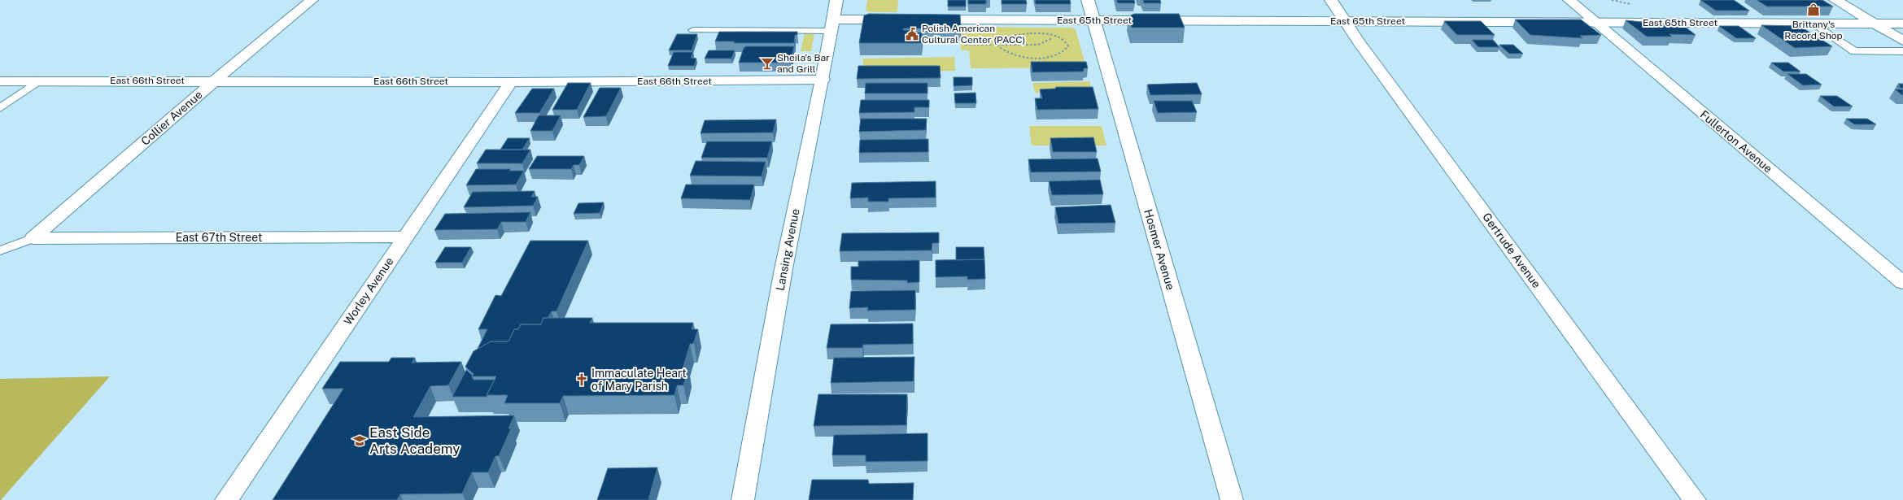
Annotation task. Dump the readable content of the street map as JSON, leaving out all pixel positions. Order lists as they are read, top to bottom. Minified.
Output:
{"streets":{"street":["East 65th Street","East 66th Street","Collier Avenue","Fullerton Avenue","East 67th Street","Lansing Avenue","Hosmer Avenue","Gertrude Avenue","Worley Avenue"]},"crossings":[["East 65th Street","Fullerton Avenue"],["East 65th Street","Hosmer Avenue"],["East 65th Street","Gertrude Avenue"],["East 66th Street","Collier Avenue"],["East 66th Street","Lansing Avenue"],["East 66th Street","Worley Avenue"],["Collier Avenue","East 67th Street"],["East 67th Street","Worley Avenue"]],"places":{"shop":["Brittany's Record Shop"],"public building":["Polish American Cultural Center (PACC)"],"bar":["Sheila's Bar and Grill"],"church":["Immaculate Heart of Mary Parish"],"school or university":["East Side Arts Academy"]}}
